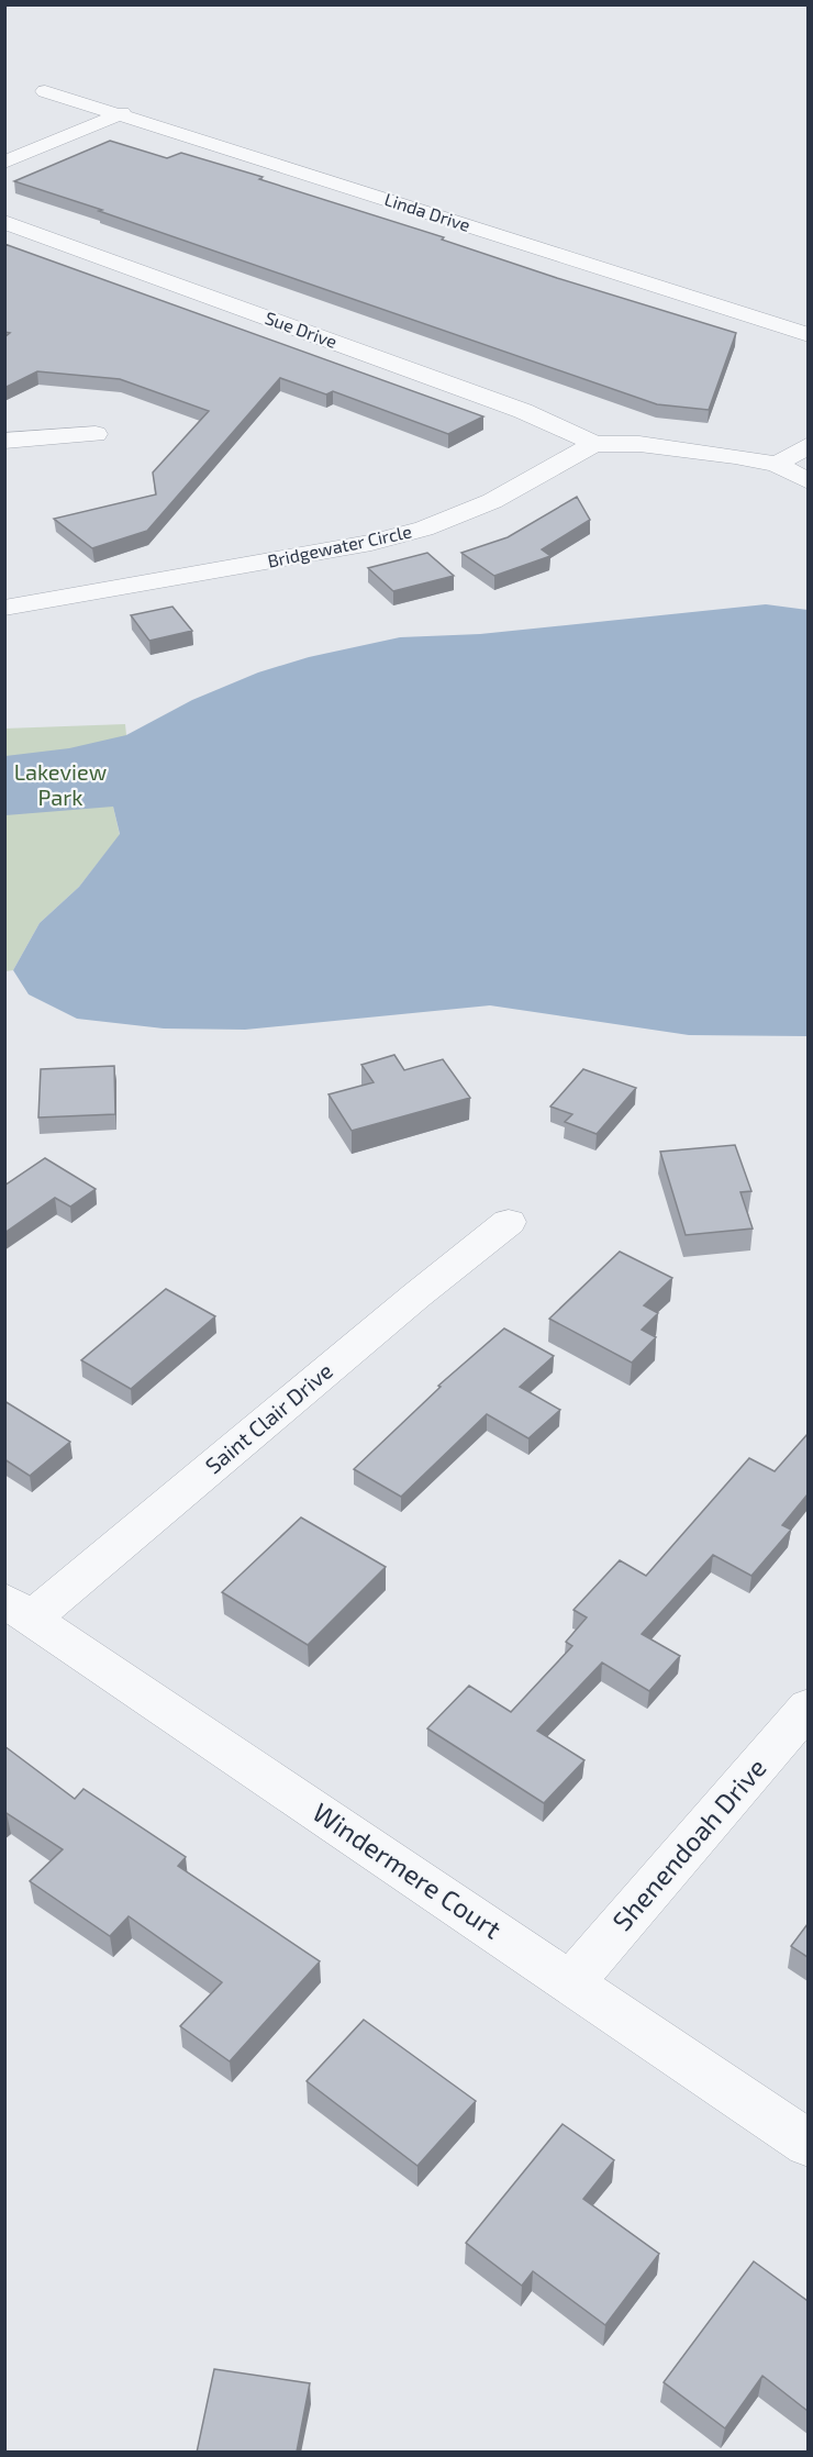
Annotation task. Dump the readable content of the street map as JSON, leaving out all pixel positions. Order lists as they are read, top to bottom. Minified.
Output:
{"streets":{"street":["Linda Drive","Sue Drive","Bridgewater Circle","Saint Clair Drive","Shenendoah Drive","Windermere Court"]},"crossings":[["Sue Drive","Bridgewater Circle"],["Saint Clair Drive","Windermere Court"],["Shenendoah Drive","Windermere Court"]],"parks":["Lakeview Park"]}
